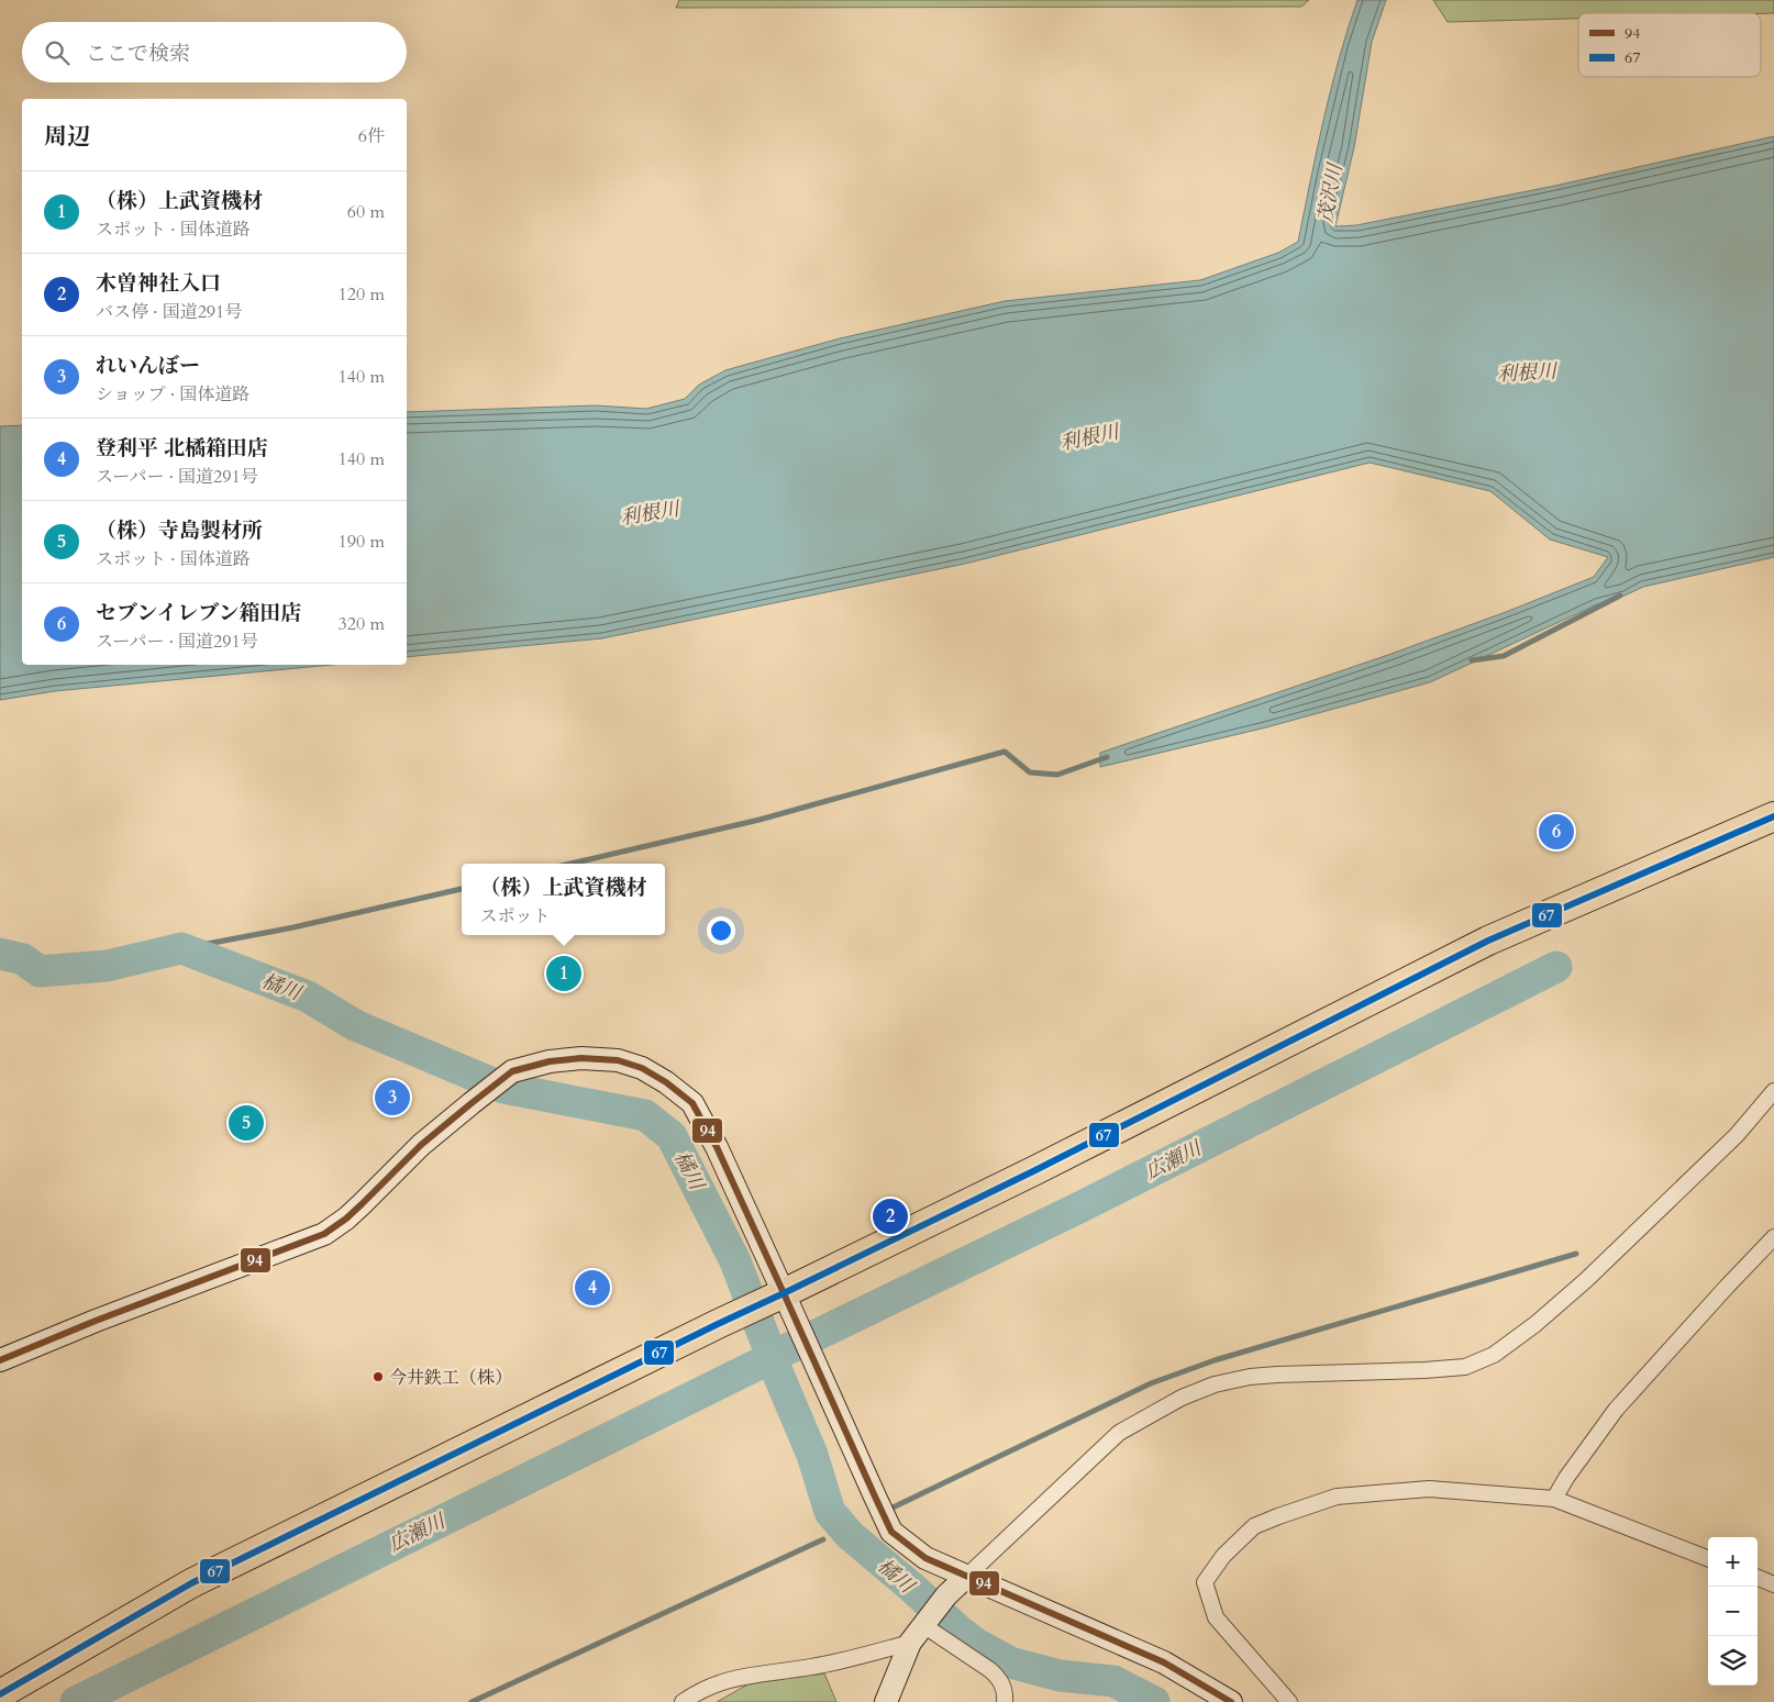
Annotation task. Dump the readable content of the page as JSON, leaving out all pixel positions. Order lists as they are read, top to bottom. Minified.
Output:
{"water":["茂沢川","利根川","橘川","広瀬川"],"places":["今井鉄工（株）"],"lines":["transit line 67","transit line 94"],"legend":["94","67"],"page":{"search":"ここで検索","heading":["周辺","6件"],"list":[{"mark":"1","name":"（株）上武資機材","note":"スポット · 国体道路","value":"60 m"},{"mark":"2","name":"木曽神社入口","note":"バス停 · 国道291号","value":"120 m"},{"mark":"3","name":"れいんぼー","note":"ショップ · 国体道路","value":"140 m"},{"mark":"4","name":"登利平 北橘箱田店","note":"スーパー · 国道291号","value":"140 m"},{"mark":"5","name":"（株）寺島製材所","note":"スポット · 国体道路","value":"190 m"},{"mark":"6","name":"セブンイレブン箱田店","note":"スーパー · 国道291号","value":"320 m"}],"pins":["6","1","3","5","2","4"],"popup":["（株）上武資機材","スポット"],"map_buttons":["+","−"]}}
